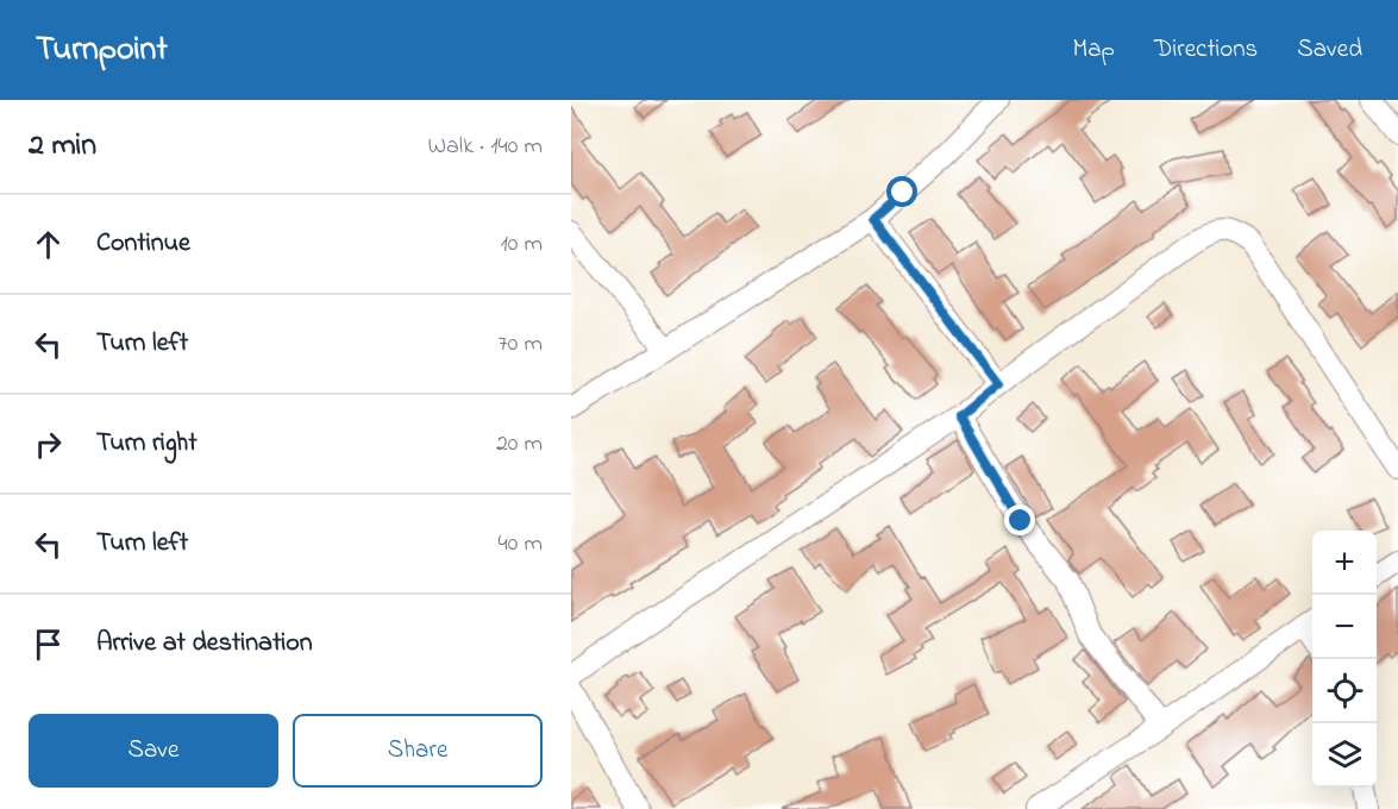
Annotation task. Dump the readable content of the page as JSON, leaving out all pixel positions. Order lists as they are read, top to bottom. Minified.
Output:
{"page":{"header":"Turnpoint","nav":["Map","Directions","Saved"],"heading":["2 min","Walk · 140 m"],"list":[["Continue","10 m"],["Turn left","70 m"],["Turn right","20 m"],["Turn left","40 m"],"Arrive at destination"],"map_buttons":["+","−"],"buttons":["Save","Share"]}}
